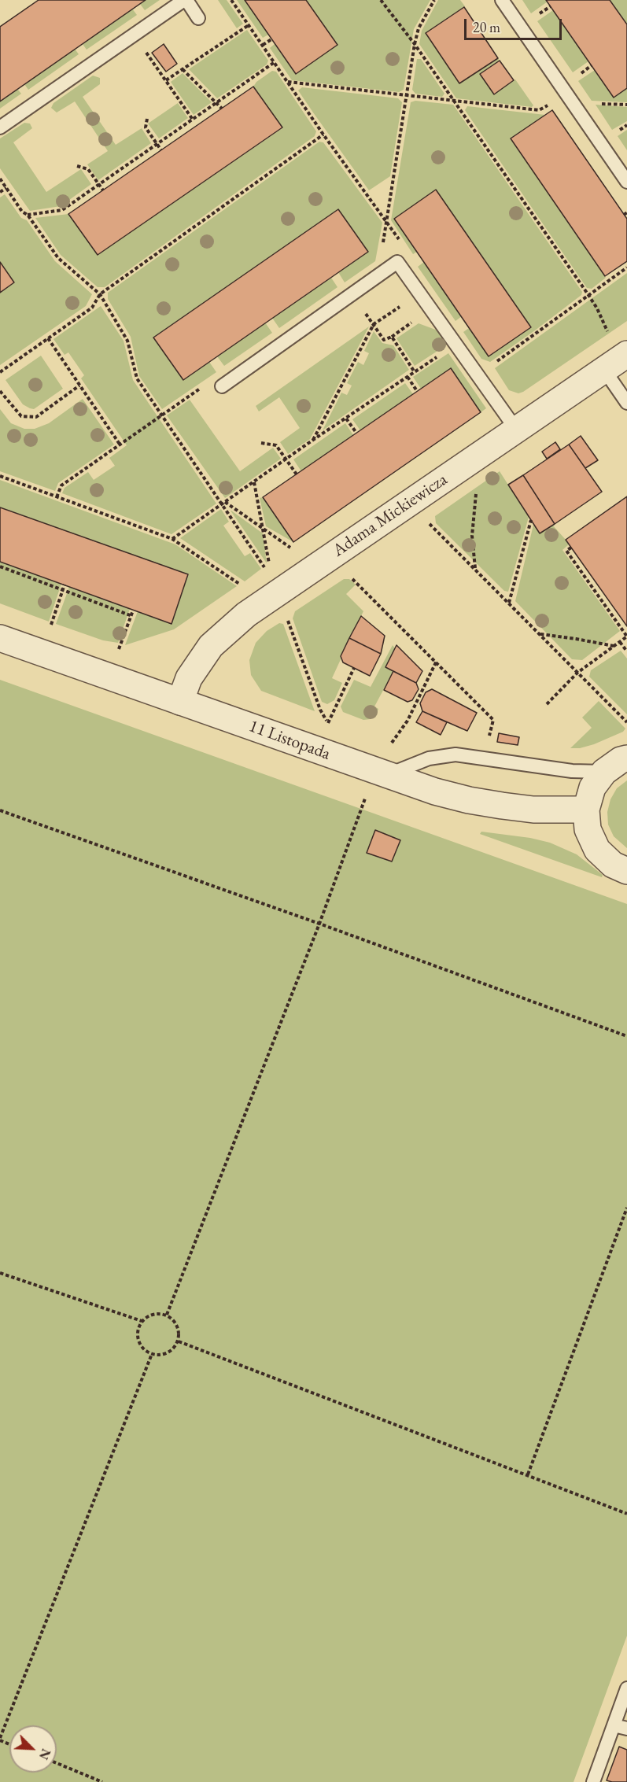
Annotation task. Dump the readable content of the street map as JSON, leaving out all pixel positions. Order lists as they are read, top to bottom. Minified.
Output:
{"streets":{"street":["Adama Mickiewicza","11 Listopada"]},"crossings":[["Adama Mickiewicza","11 Listopada"]],"scale_bar":"20 m","north":"bottom right"}
